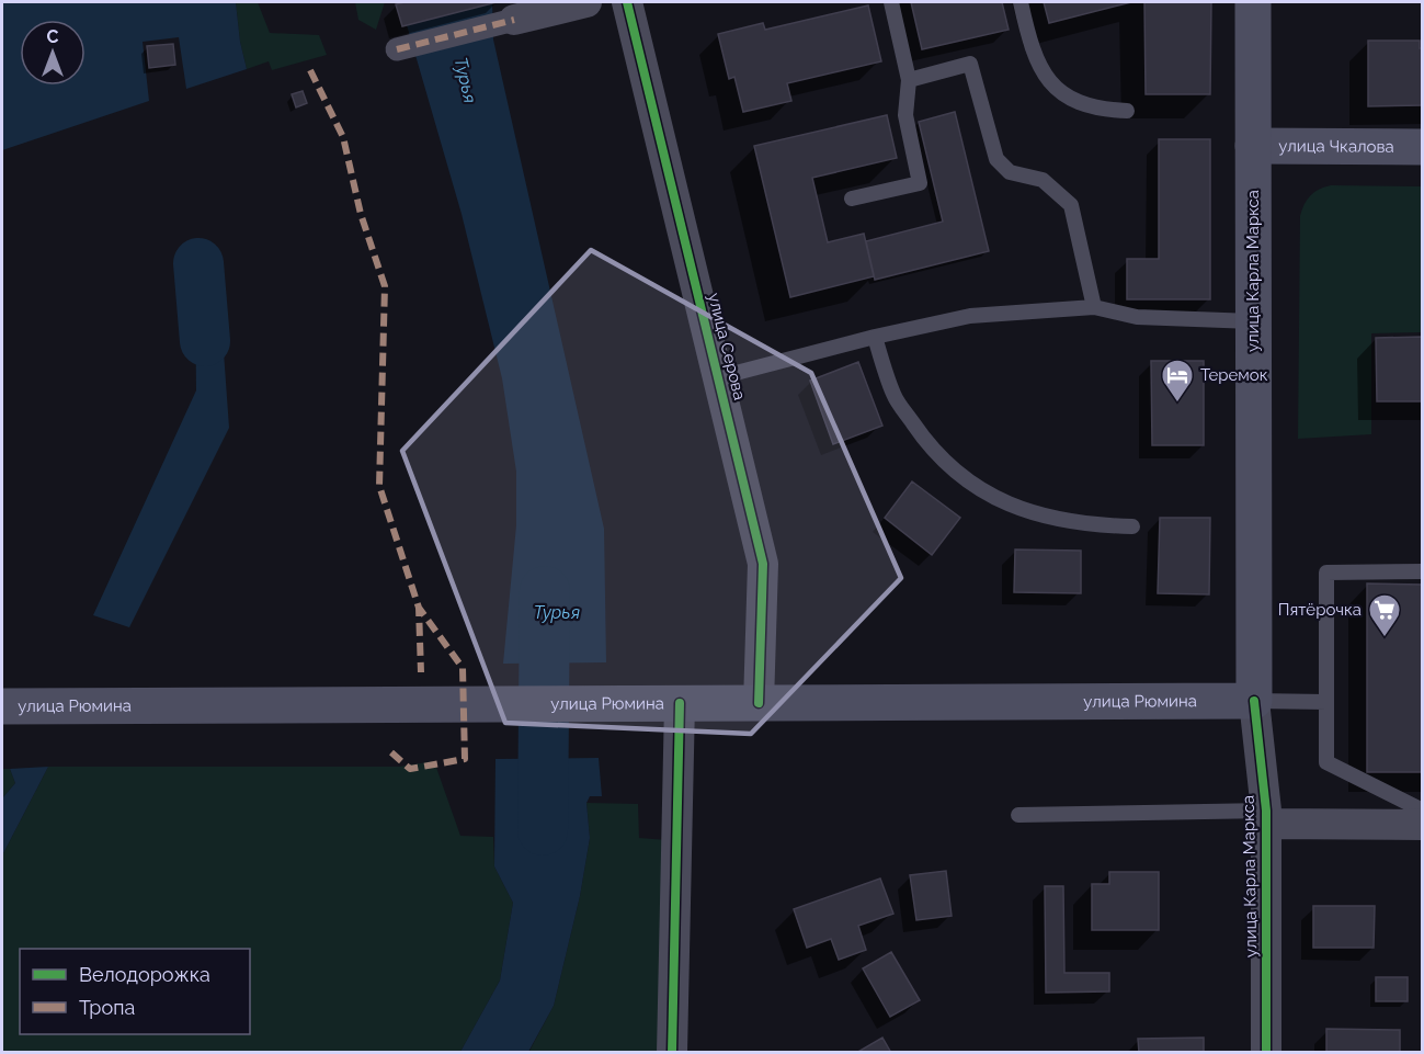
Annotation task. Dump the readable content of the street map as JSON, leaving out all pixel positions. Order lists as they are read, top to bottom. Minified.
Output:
{"streets":{"main road":["улица Чкалова","улица Карла Маркса","улица Рюмина"],"street":["улица Серова"]},"crossings":[["улица Чкалова","улица Карла Маркса"],["улица Карла Маркса","улица Рюмина"],["улица Серова","улица Рюмина"]],"water":["Турья"],"places":{"hotel":["Теремок"],"supermarket":["Пятёрочка"]},"legend":["Велодорожка","Тропа"],"north":"top"}
